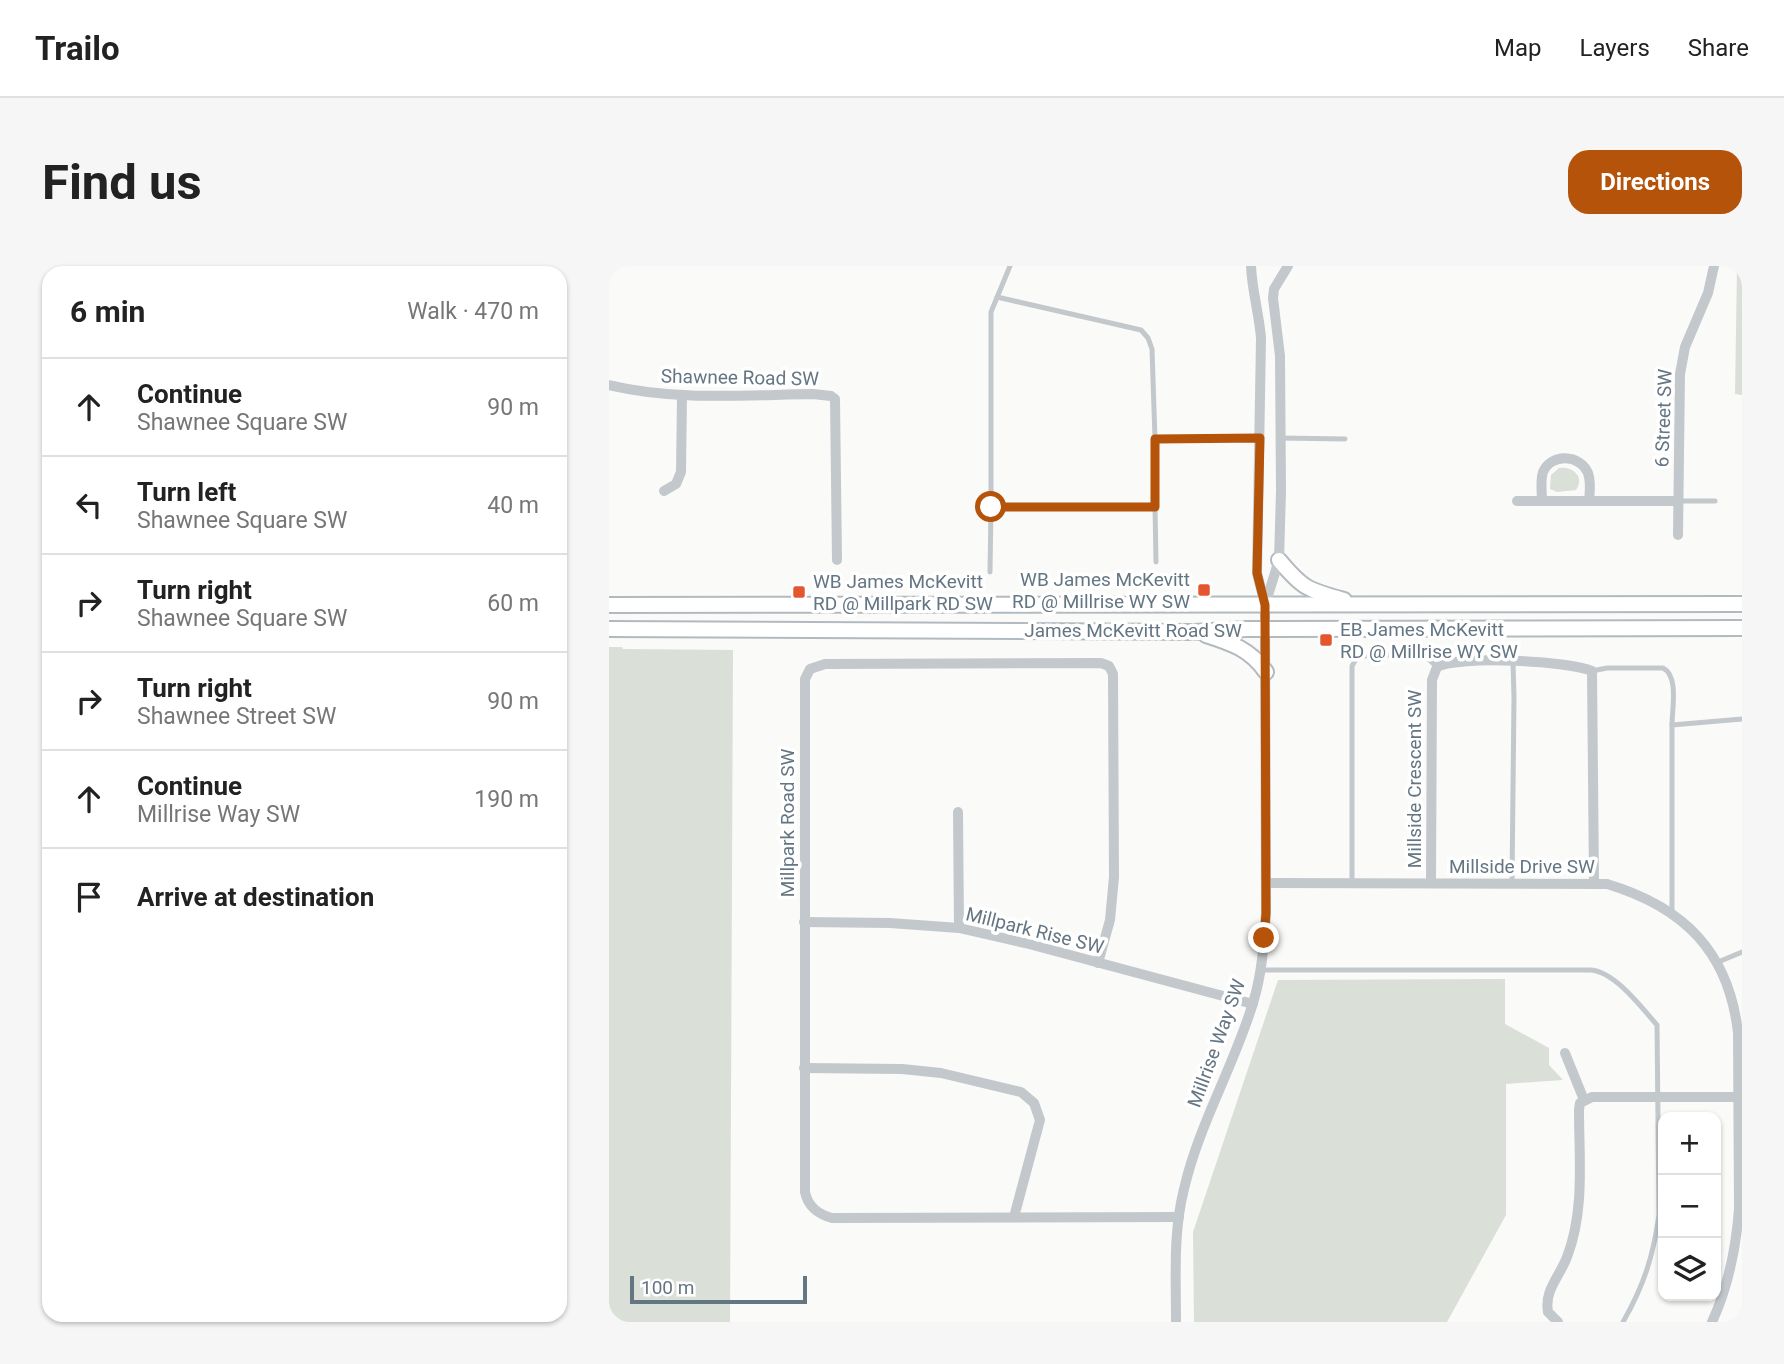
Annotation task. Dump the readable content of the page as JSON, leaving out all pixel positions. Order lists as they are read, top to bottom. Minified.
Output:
{"streets":{"main road":["James McKevitt Road SW"],"street":["Shawnee Road SW","6 Street SW","Millside Crescent SW","Millpark Road SW","Millside Drive SW","Millpark Rise SW","Millrise Way SW"]},"crossings":[["James McKevitt Road SW","Millrise Way SW"],["Millside Crescent SW","Millside Drive SW"],["Millpark Road SW","Millpark Rise SW"],["Millpark Road SW","Millrise Way SW"],["Millside Drive SW","Millrise Way SW"],["Millpark Rise SW","Millrise Way SW"]],"places":{"transit":["WB James McKevitt RD @ Millrise WY SW","WB James McKevitt RD @ Millpark RD SW","EB James McKevitt RD @ Millrise WY SW"]},"scale_bar":"100 m","page":{"header":"Trailo","nav":["Map","Layers","Share"],"buttons":"Directions","title":"Find us","heading":["6 min","Walk · 470 m"],"list":[["Continue","Shawnee Square SW","90 m"],["Turn left","Shawnee Square SW","40 m"],["Turn right","Shawnee Square SW","60 m"],["Turn right","Shawnee Street SW","90 m"],["Continue","Millrise Way SW","190 m"],"Arrive at destination"],"map_buttons":["+","−"],"scale":"100 m"}}
